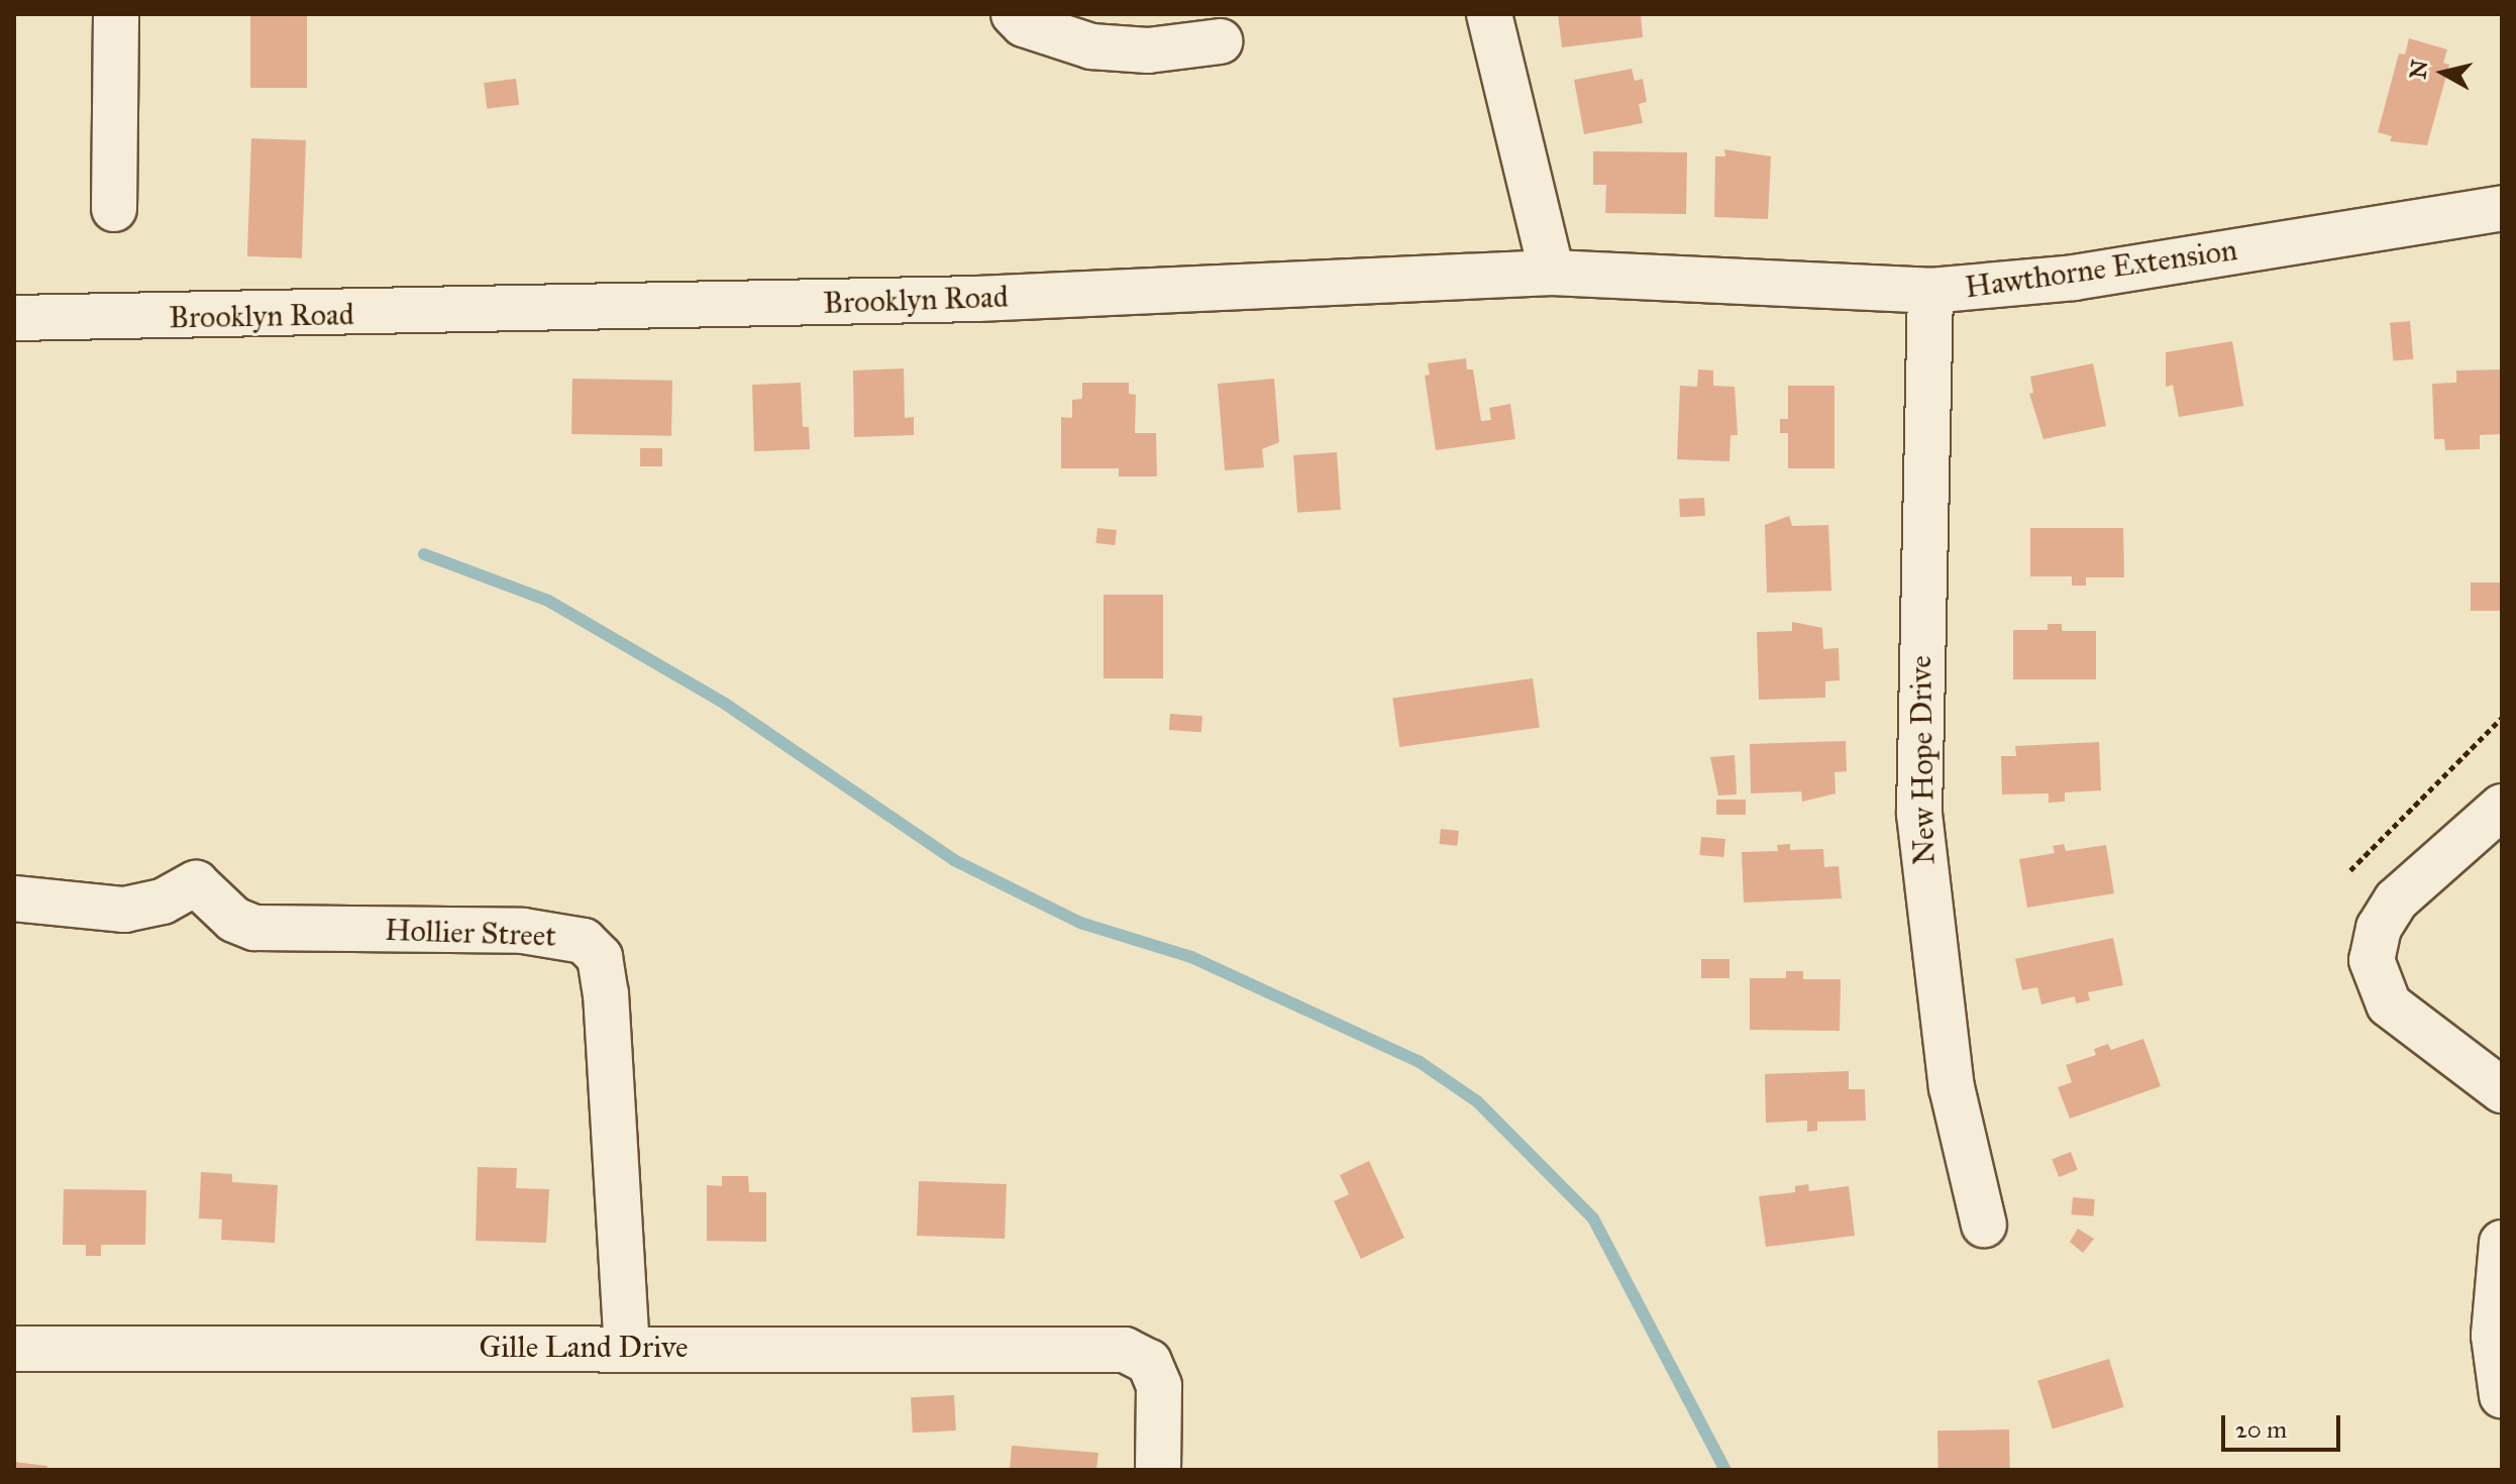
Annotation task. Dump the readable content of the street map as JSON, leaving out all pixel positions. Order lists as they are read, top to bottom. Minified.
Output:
{"streets":{"street":["Hawthorne Extension","Brooklyn Road","New Hope Drive","Hollier Street","Gille Land Drive"]},"crossings":[["Hawthorne Extension","Brooklyn Road"],["Hawthorne Extension","New Hope Drive"],["Hollier Street","Gille Land Drive"]],"scale_bar":"20 m","north":"left"}
